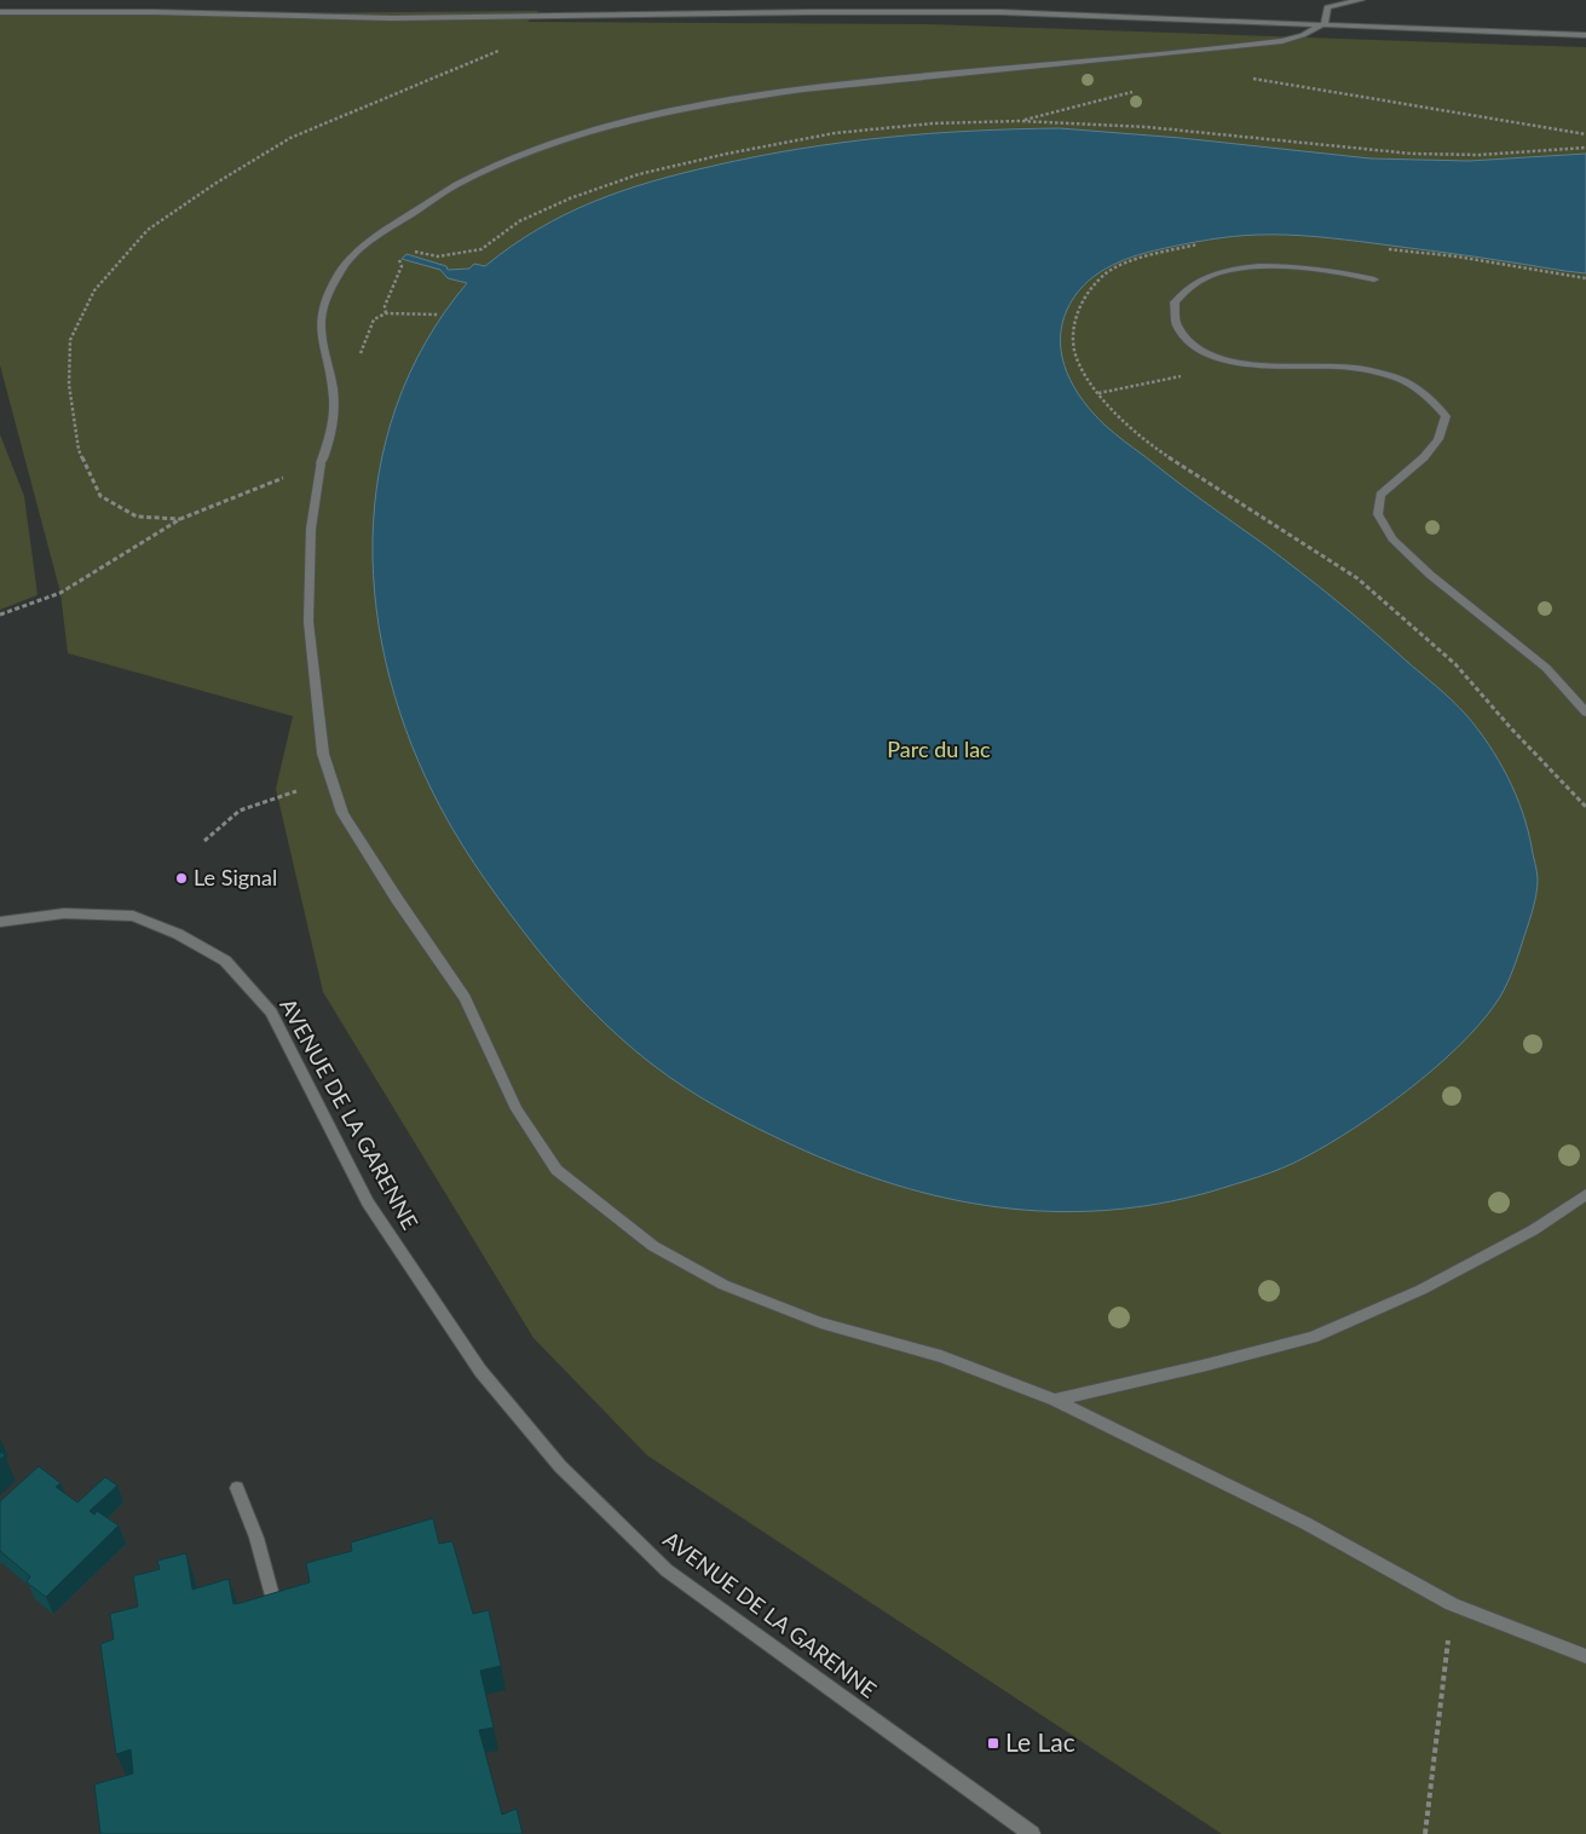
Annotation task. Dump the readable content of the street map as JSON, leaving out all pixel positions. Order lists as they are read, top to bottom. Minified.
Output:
{"streets":{"street":["AVENUE DE LA GARENNE"]},"parks":["Parc du lac"],"places":{"other":["Le Signal"],"transit":["Le Lac"]}}
